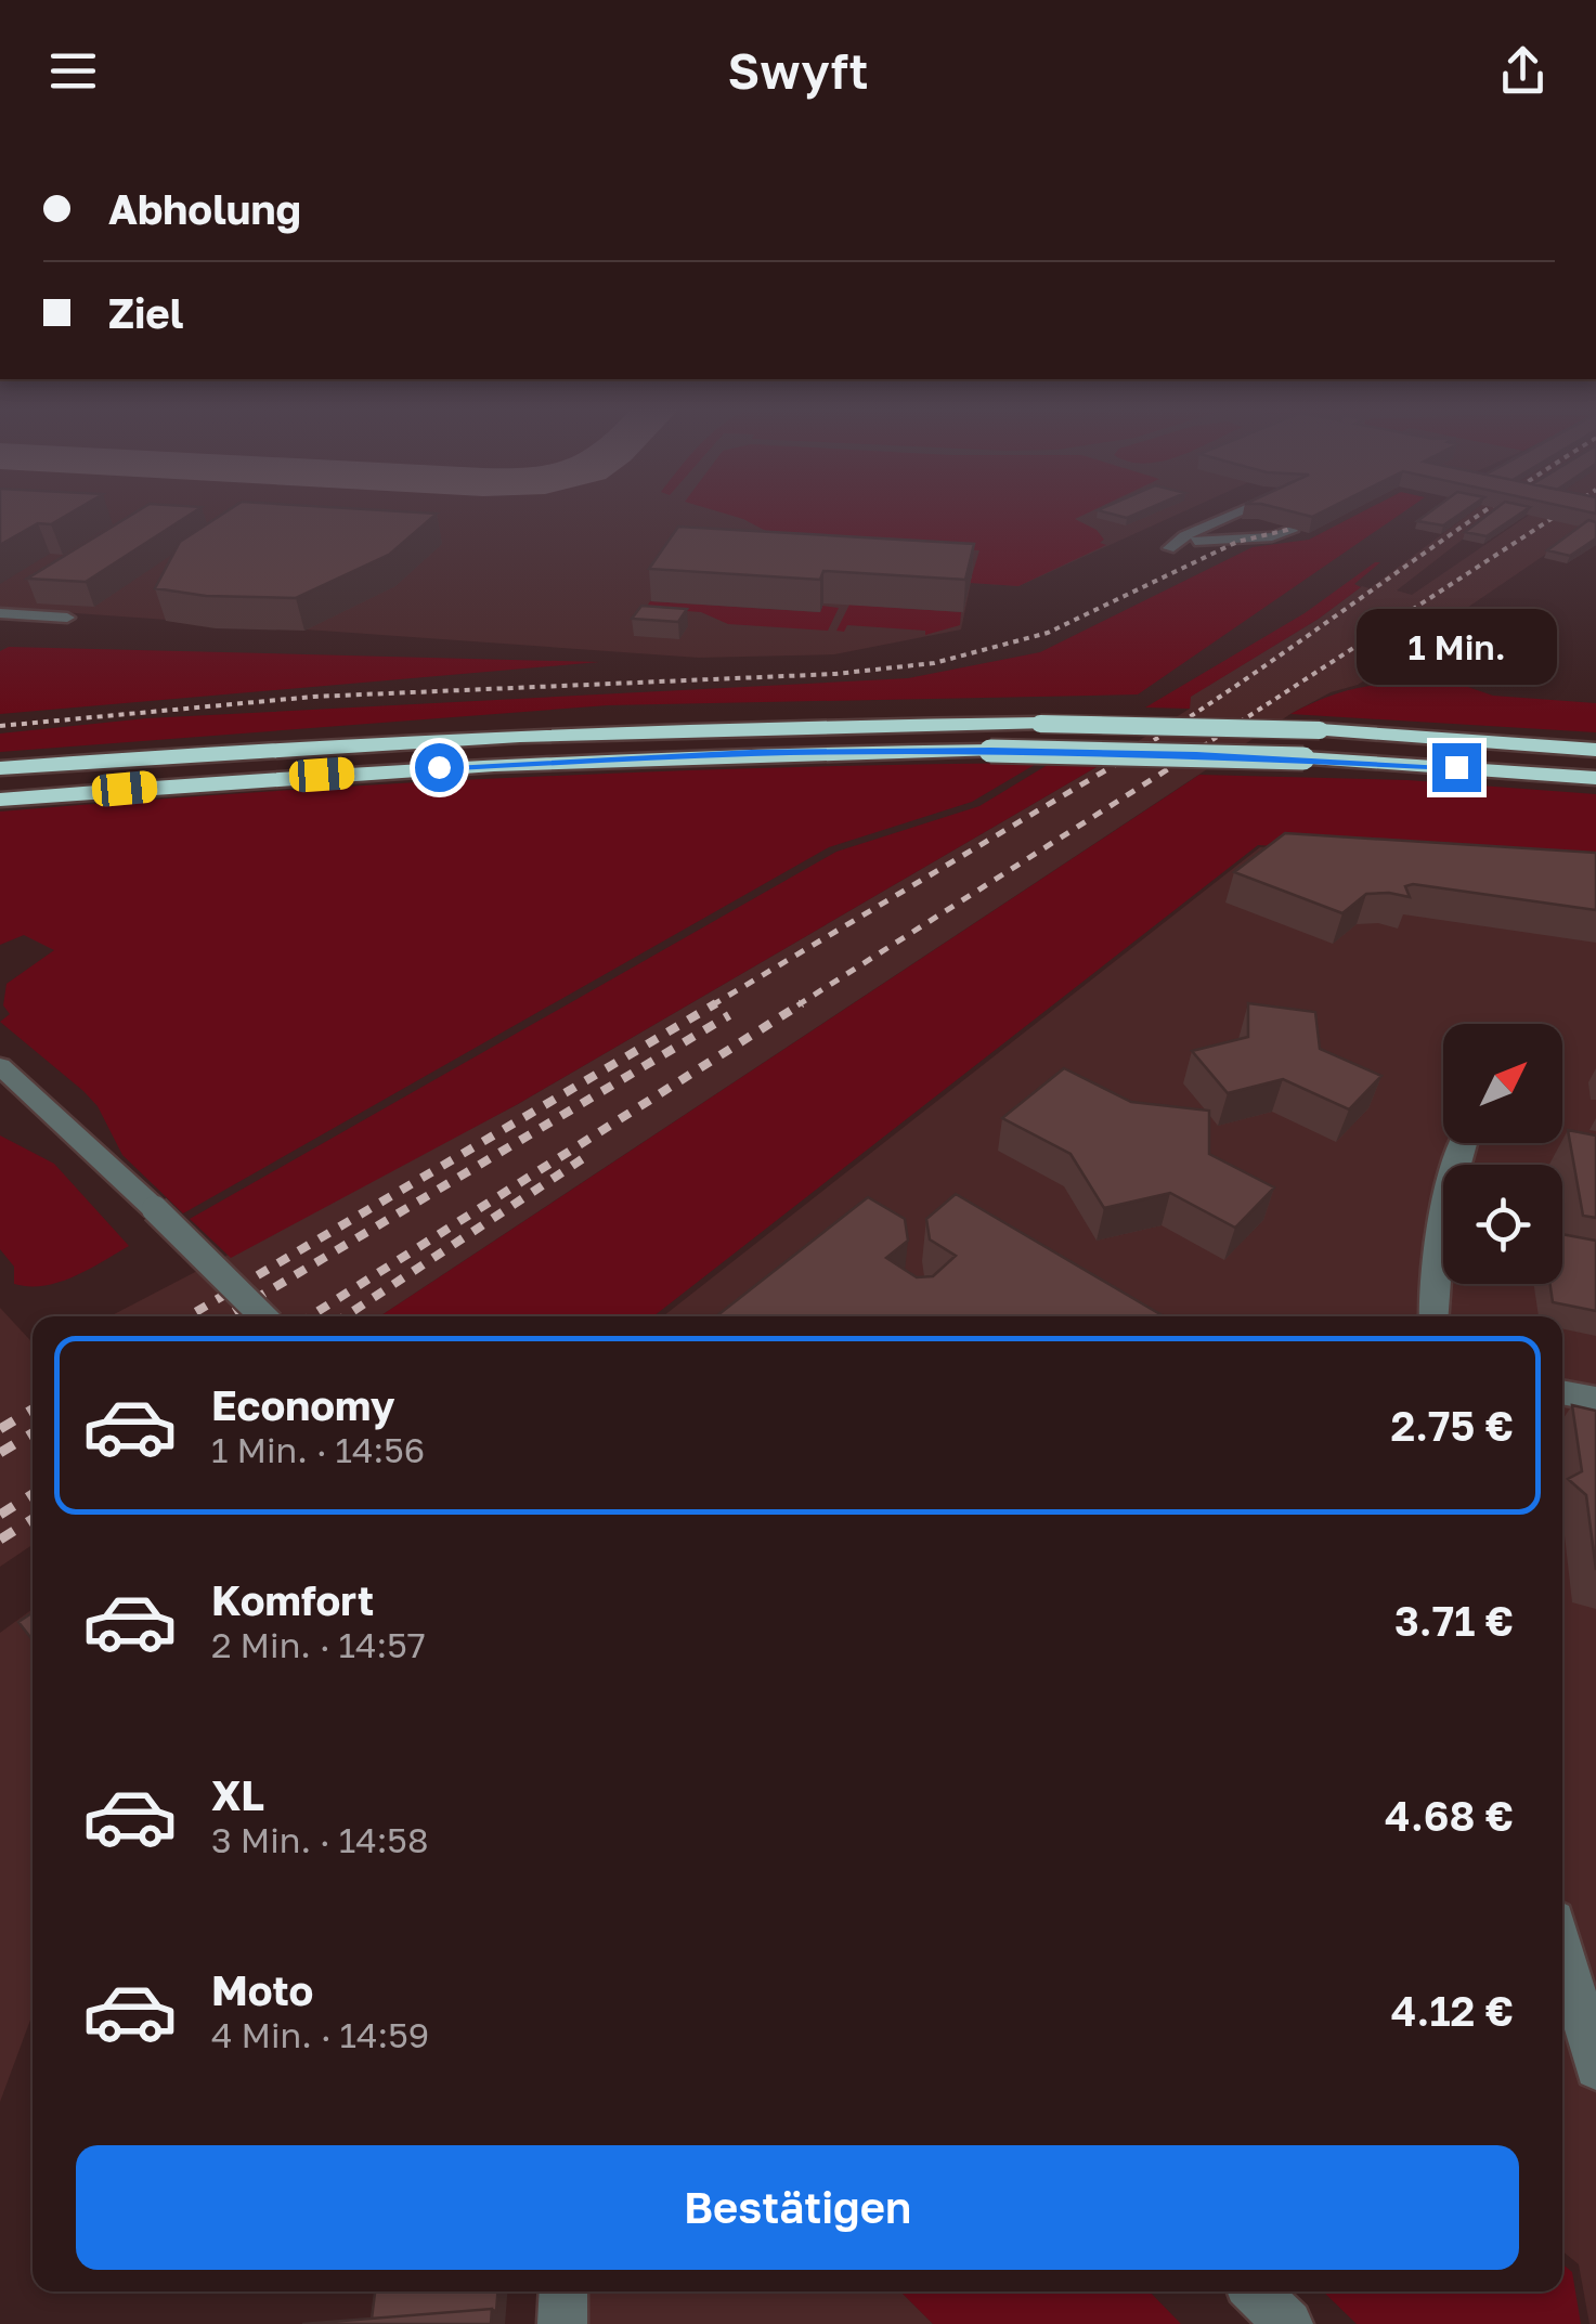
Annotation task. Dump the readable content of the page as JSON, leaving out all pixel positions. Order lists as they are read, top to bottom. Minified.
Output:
{"north":"top right","page":{"header":"Swyft","banner":["Abholung","Ziel"],"bubble":"1 Min.","list":[{"name":"Economy","note":"1 Min. · 14:56","value":"2.75 €"},{"name":"Komfort","note":"2 Min. · 14:57","value":"3.71 €"},{"name":"XL","note":"3 Min. · 14:58","value":"4.68 €"},{"name":"Moto","note":"4 Min. · 14:59","value":"4.12 €"}],"buttons":"Bestätigen"}}
